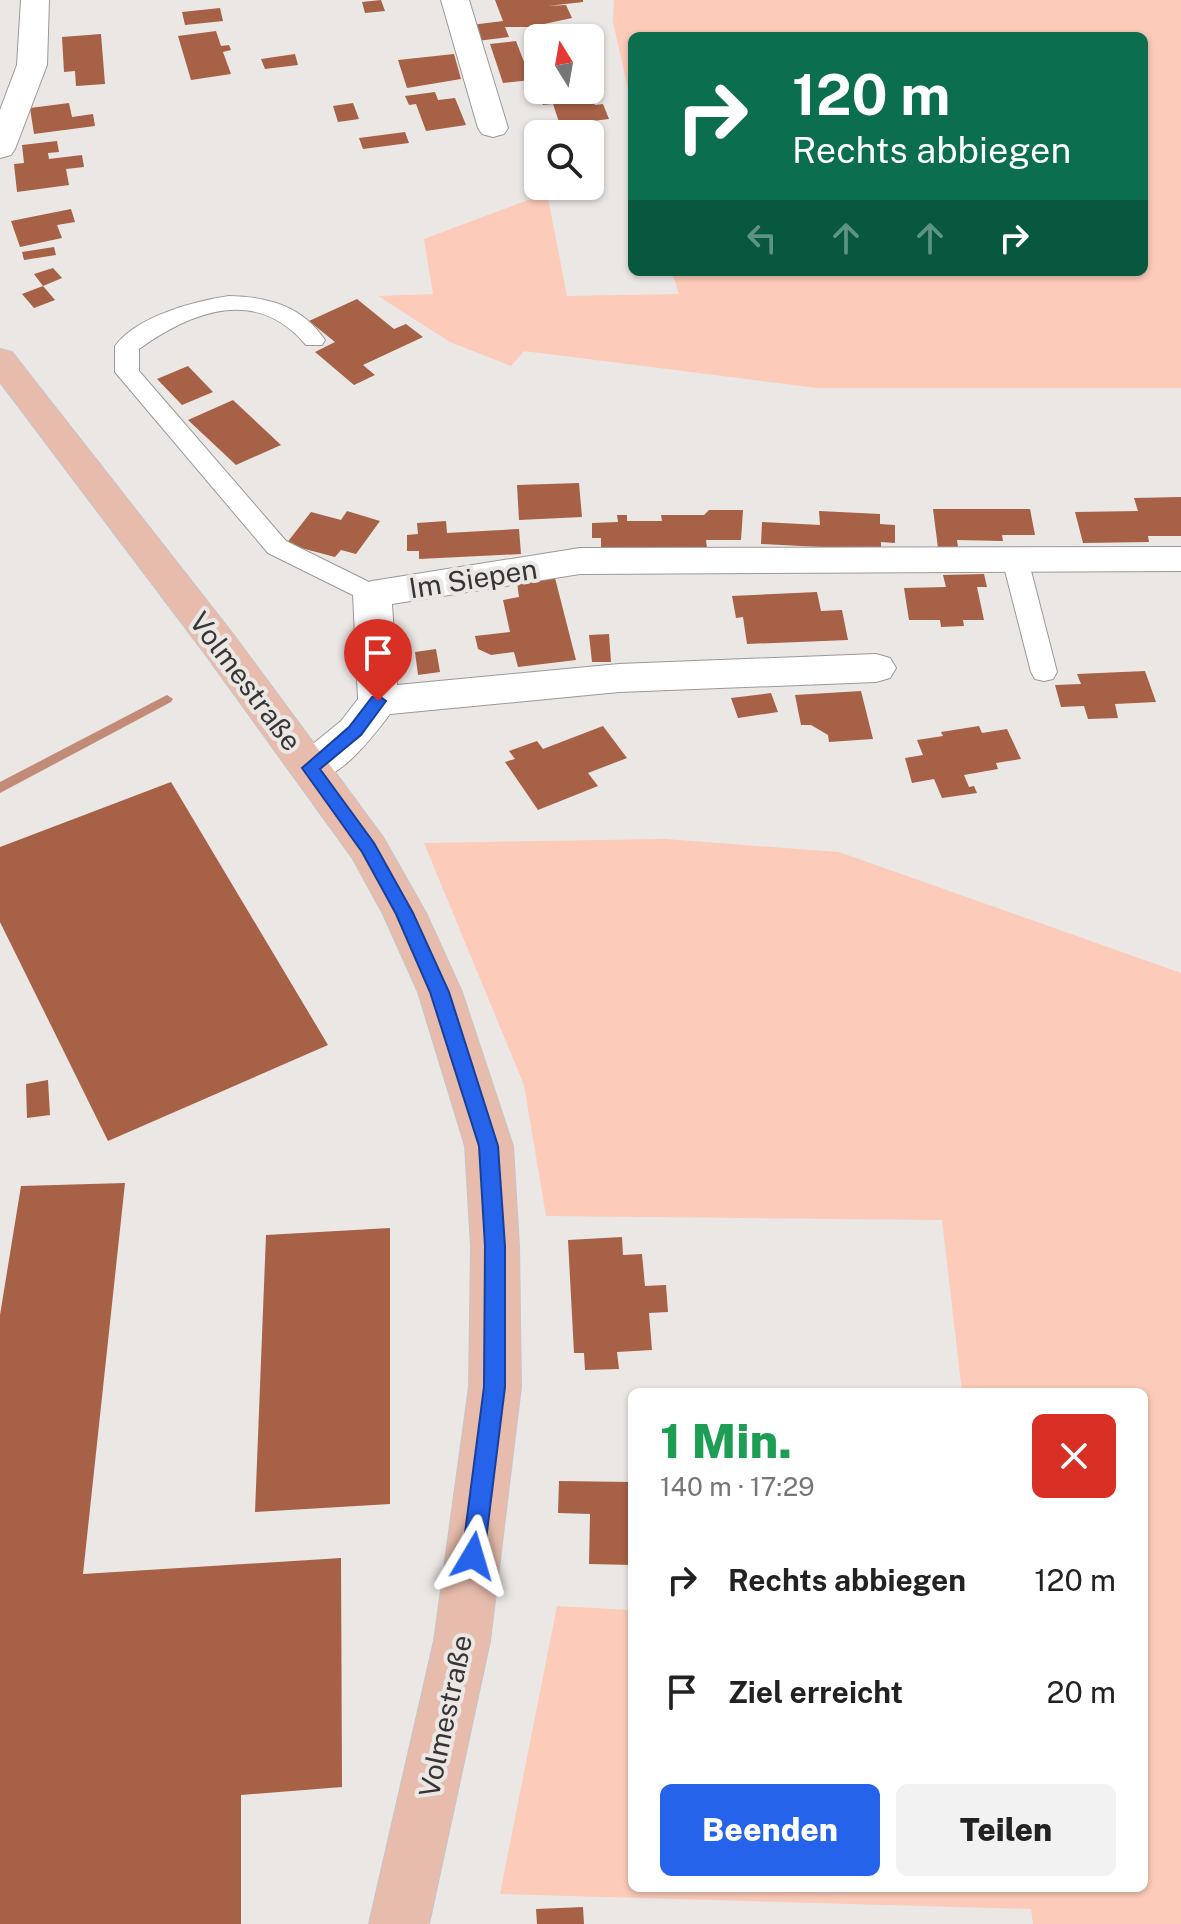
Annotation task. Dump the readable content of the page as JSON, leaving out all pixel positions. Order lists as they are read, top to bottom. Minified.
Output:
{"streets":{"main road":["Volmestraße"],"street":["Im Siepen"]},"north":"top","page":{"turn":["120 m","Rechts abbiegen"],"heading":["1 Min.","140 m · 17:29"],"list":[{"name":"Rechts abbiegen","value":"120 m"},{"name":"Ziel erreicht","value":"20 m"}],"buttons":["Beenden","Teilen"]}}
